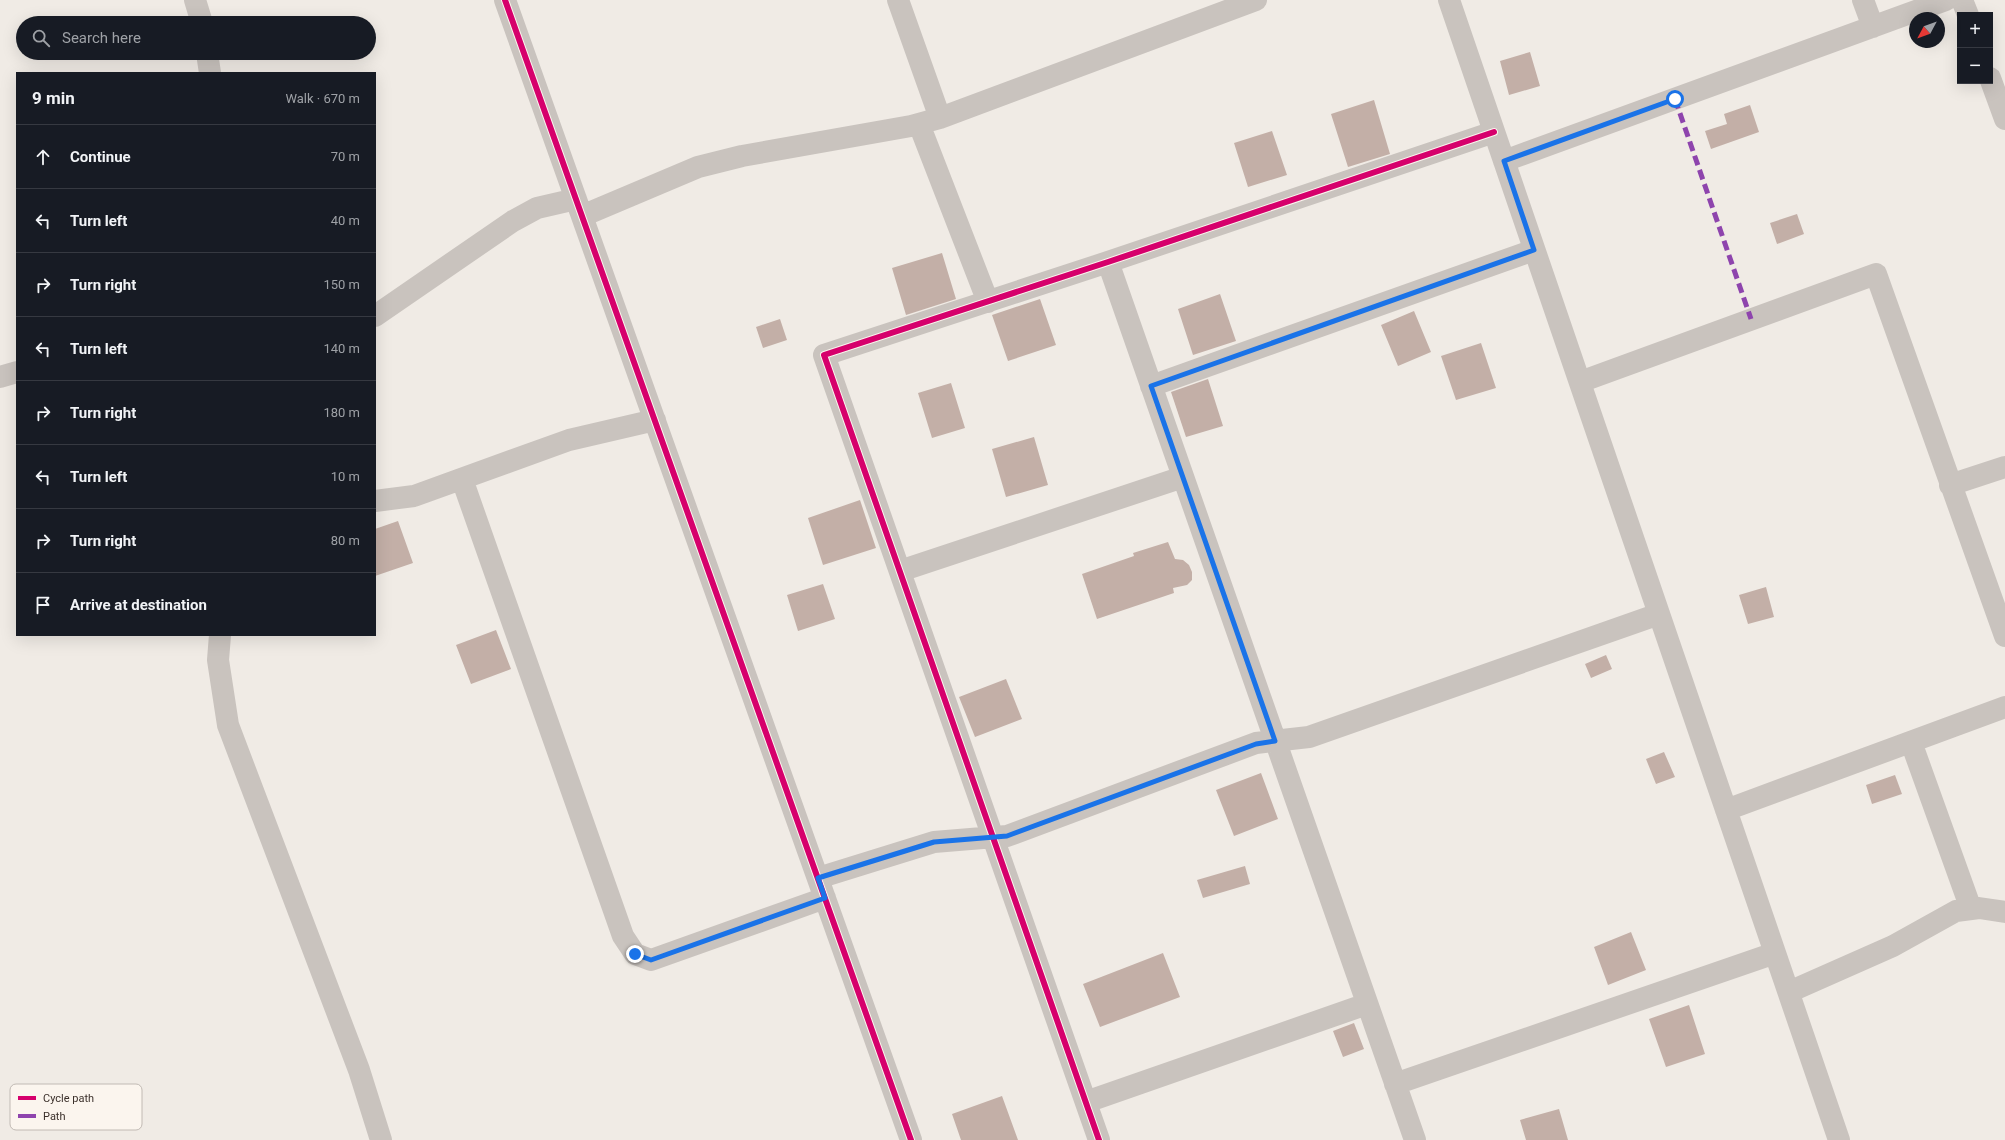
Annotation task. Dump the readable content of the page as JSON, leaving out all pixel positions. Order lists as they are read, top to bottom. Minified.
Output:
{"legend":["Cycle path","Path"],"north":"bottom left","page":{"map_buttons":["+","−"],"search":"Search here","heading":["9 min","Walk · 670 m"],"list":[["Continue","70 m"],["Turn left","40 m"],["Turn right","150 m"],["Turn left","140 m"],["Turn right","180 m"],["Turn left","10 m"],["Turn right","80 m"],"Arrive at destination"]}}
